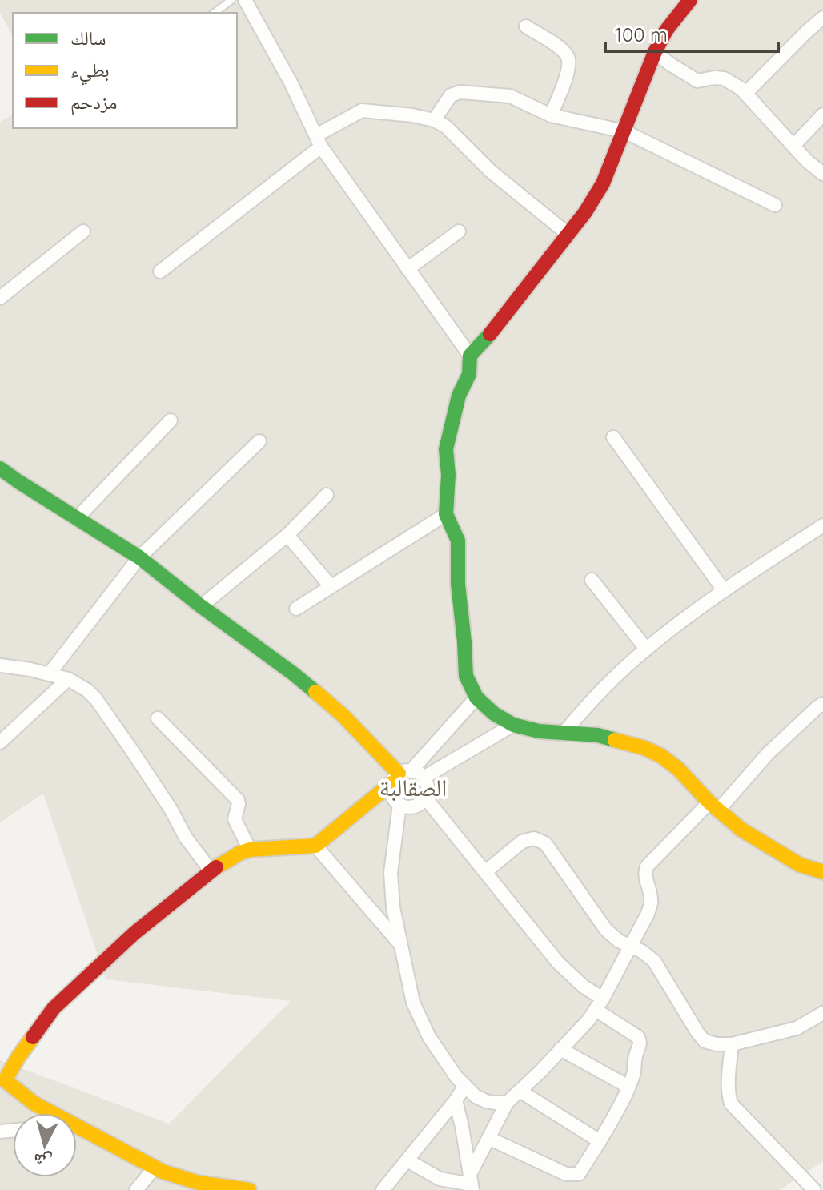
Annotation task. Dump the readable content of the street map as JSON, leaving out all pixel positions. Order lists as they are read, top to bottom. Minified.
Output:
{"districts":["الصقالبة"],"legend":["سالك","بطيء","مزدحم"],"scale_bar":"100 m","north":"bottom"}
